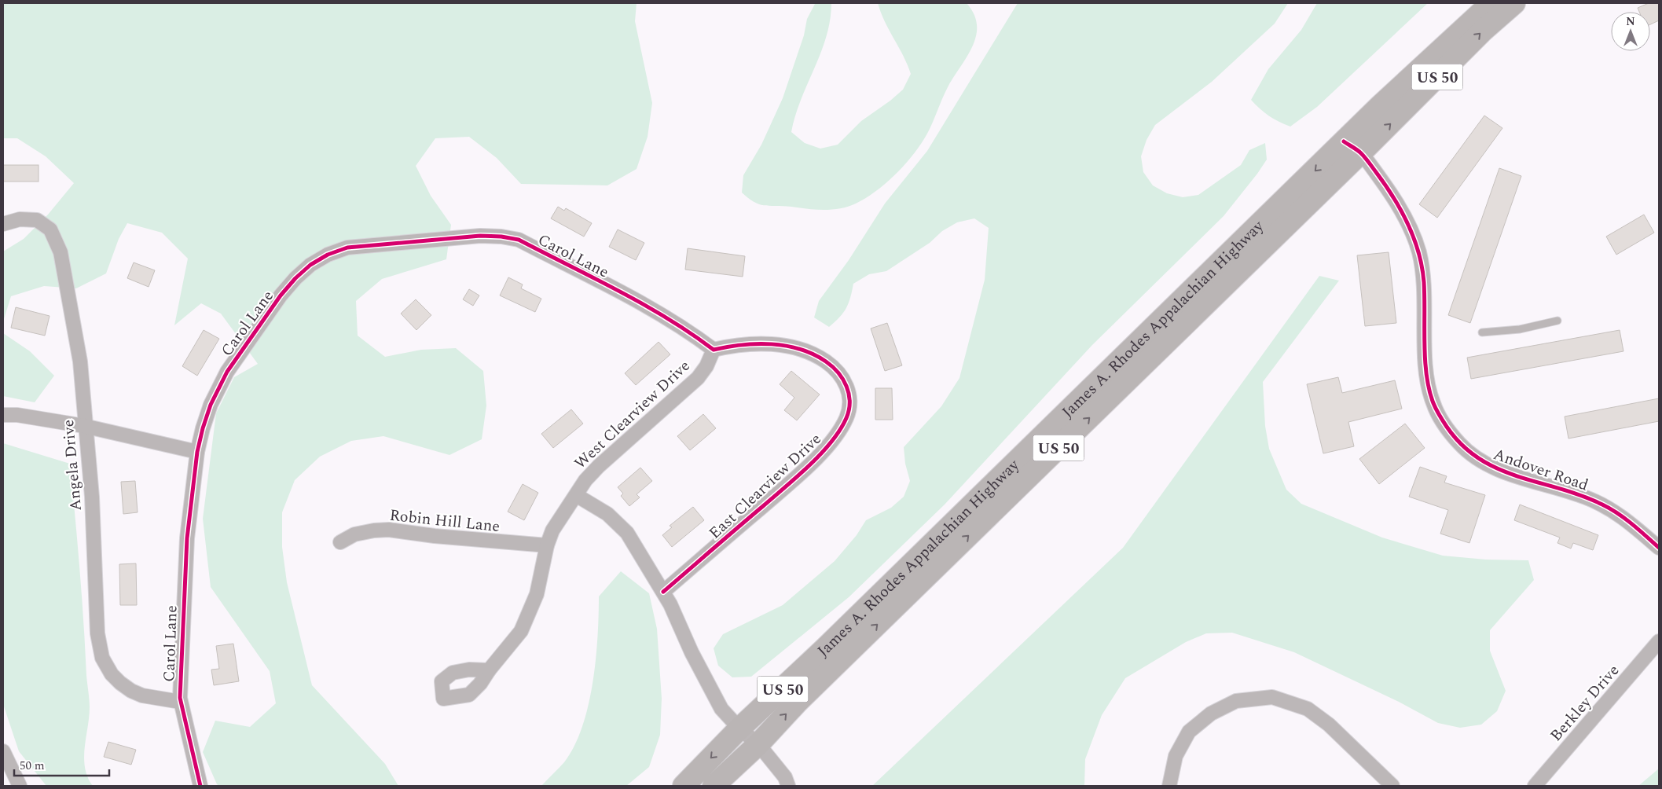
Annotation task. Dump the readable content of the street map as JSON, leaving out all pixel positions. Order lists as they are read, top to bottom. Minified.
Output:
{"streets":{"highway":["US 50","James A. Rhodes Appalachian Highway"],"street":["Carol Lane","West Clearview Drive","Angela Drive","Andover Road","East Clearview Drive","Robin Hill Lane","Berkley Drive"]},"crossings":[["Carol Lane","West Clearview Drive"],["Carol Lane","Angela Drive"],["Carol Lane","East Clearview Drive"],["James A. Rhodes Appalachian Highway","Andover Road"],["West Clearview Drive","East Clearview Drive"],["West Clearview Drive","Robin Hill Lane"]],"scale_bar":"50 m","north":"top"}
